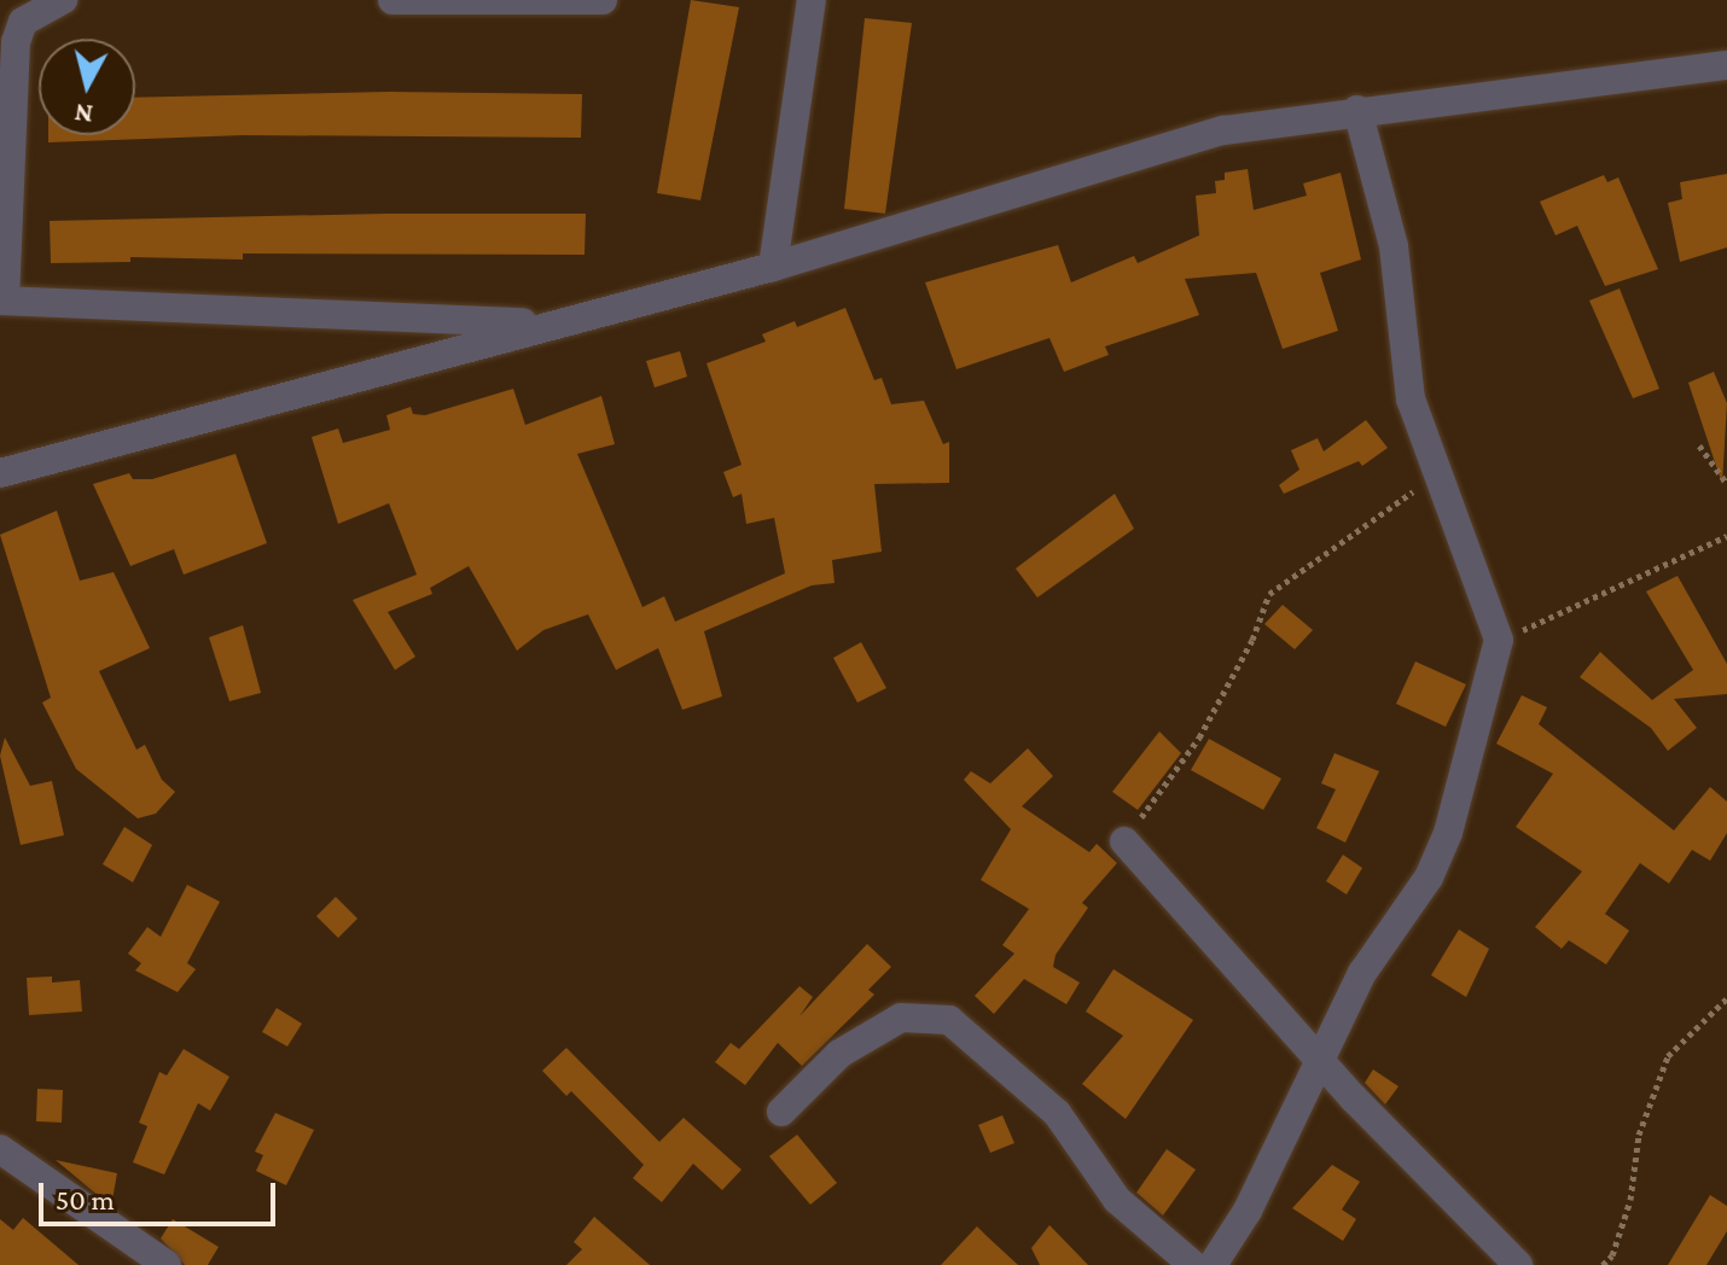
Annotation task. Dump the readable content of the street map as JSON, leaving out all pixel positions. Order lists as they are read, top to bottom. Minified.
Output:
{"scale_bar":"50 m","north":"bottom"}
